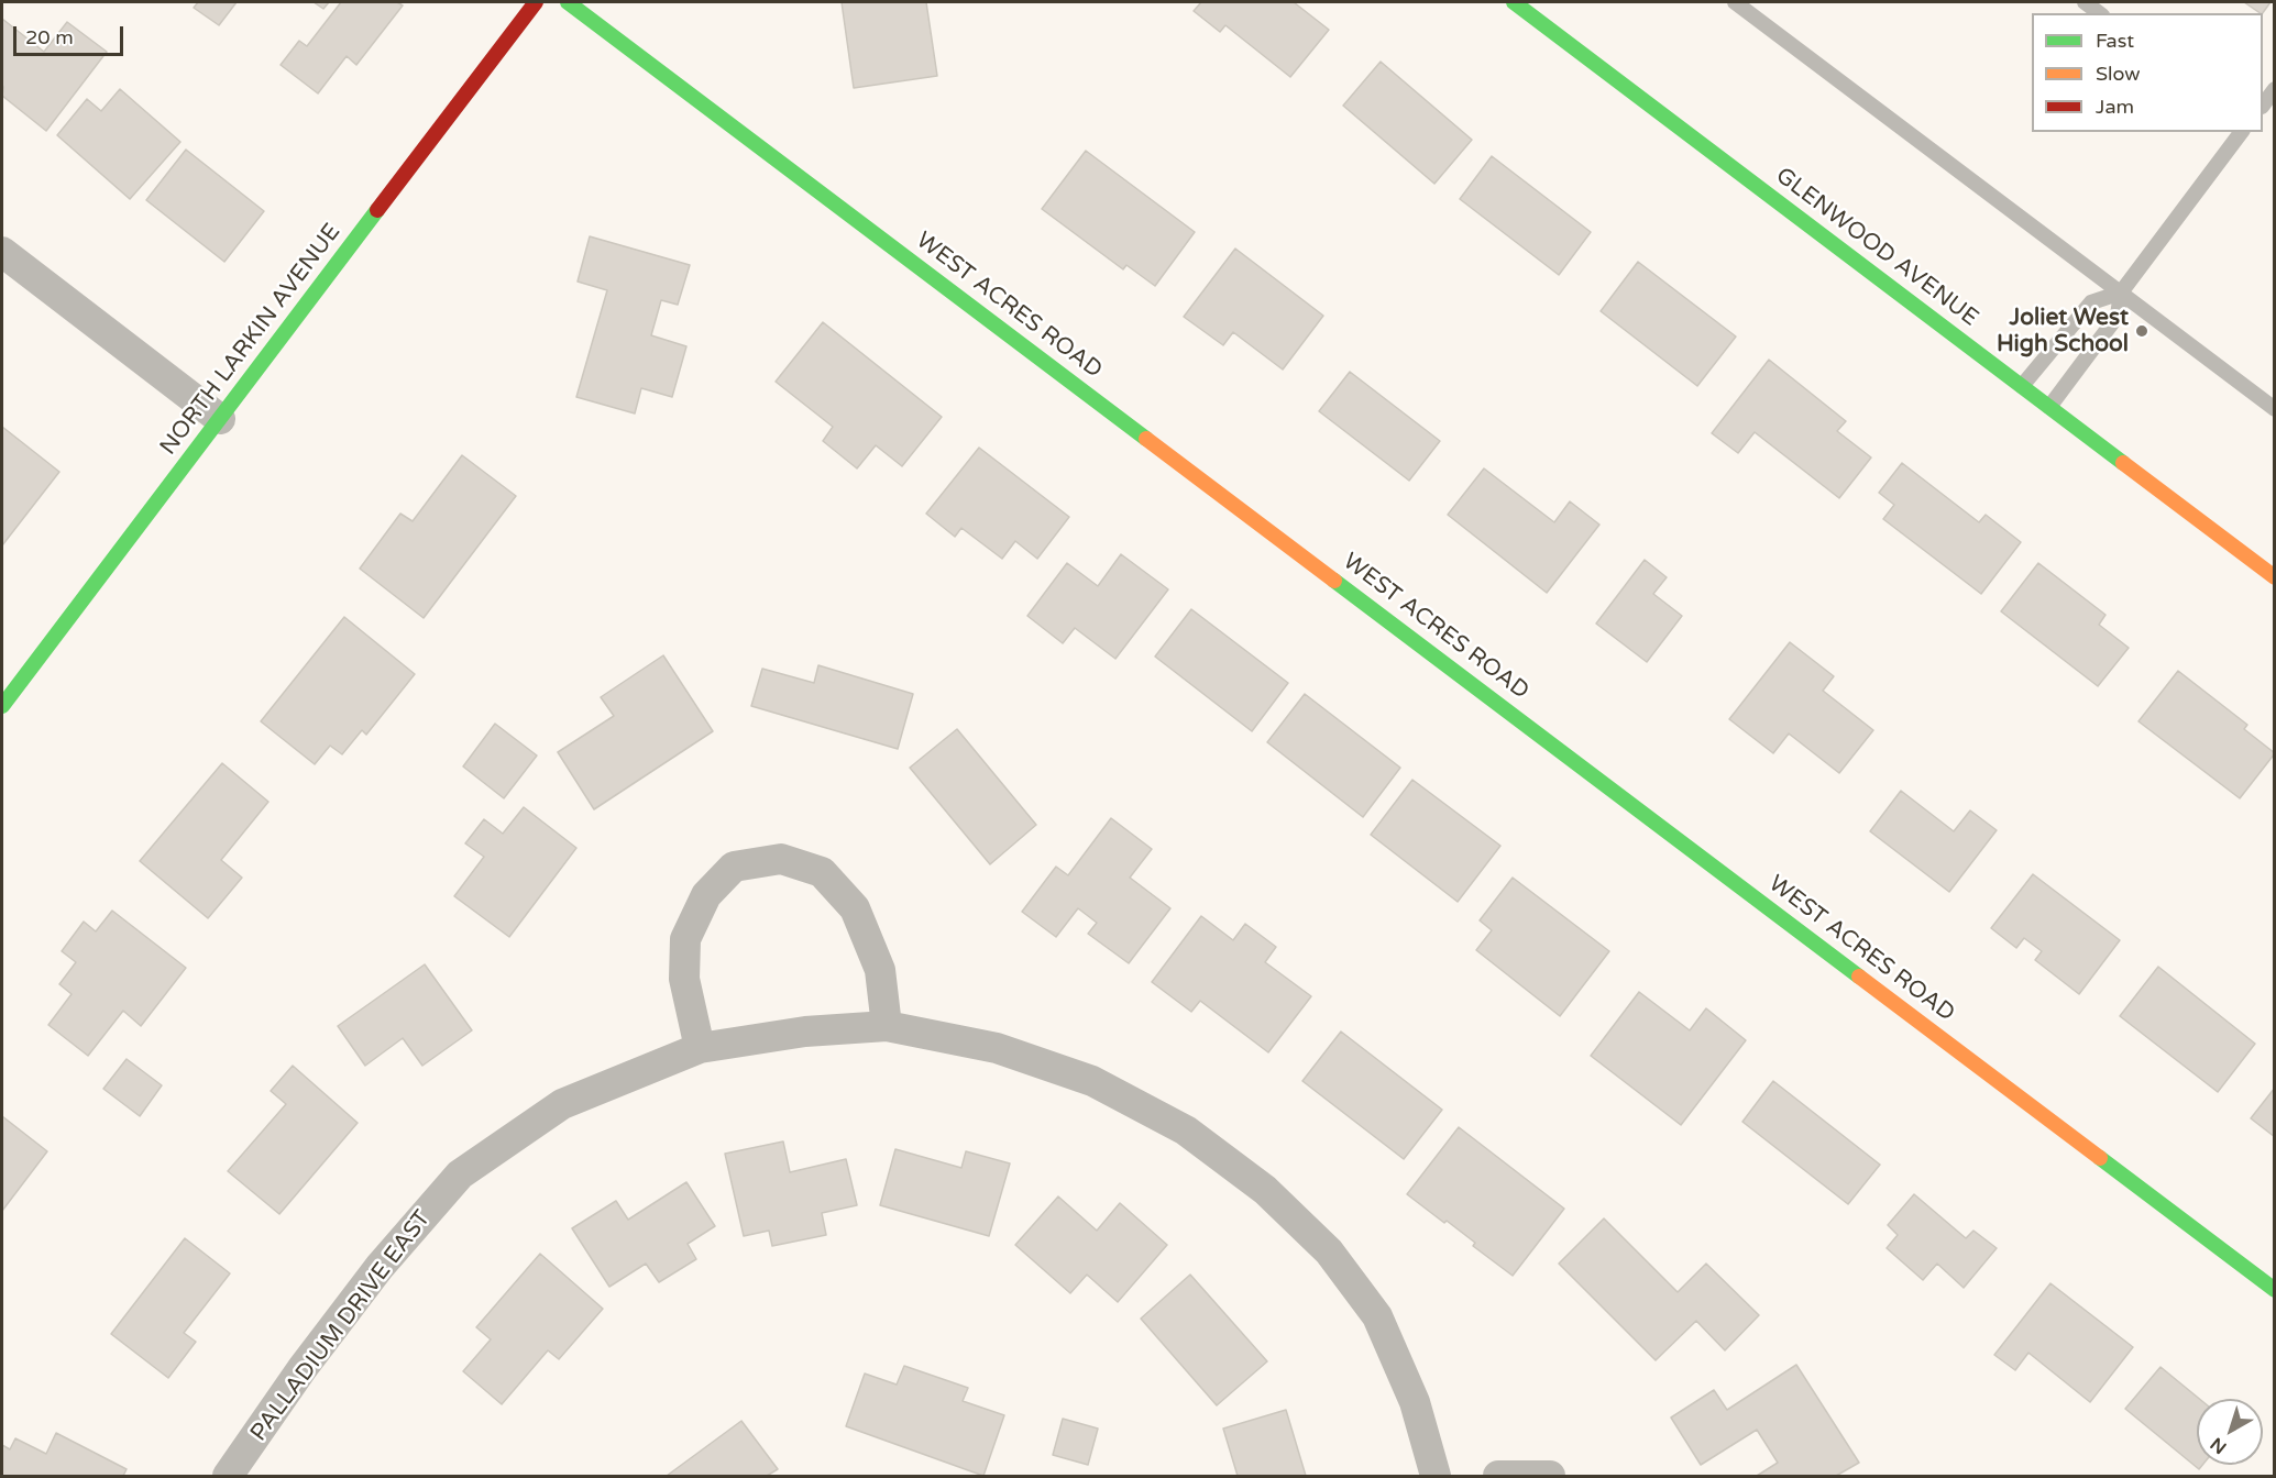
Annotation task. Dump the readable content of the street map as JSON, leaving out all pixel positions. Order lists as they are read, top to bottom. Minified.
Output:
{"streets":{"street":["GLENWOOD AVENUE","WEST ACRES ROAD","NORTH LARKIN AVENUE","PALLADIUM DRIVE EAST"]},"places":["Joliet West High School"],"legend":["Fast","Slow","Jam"],"scale_bar":"20 m","north":"bottom left"}
